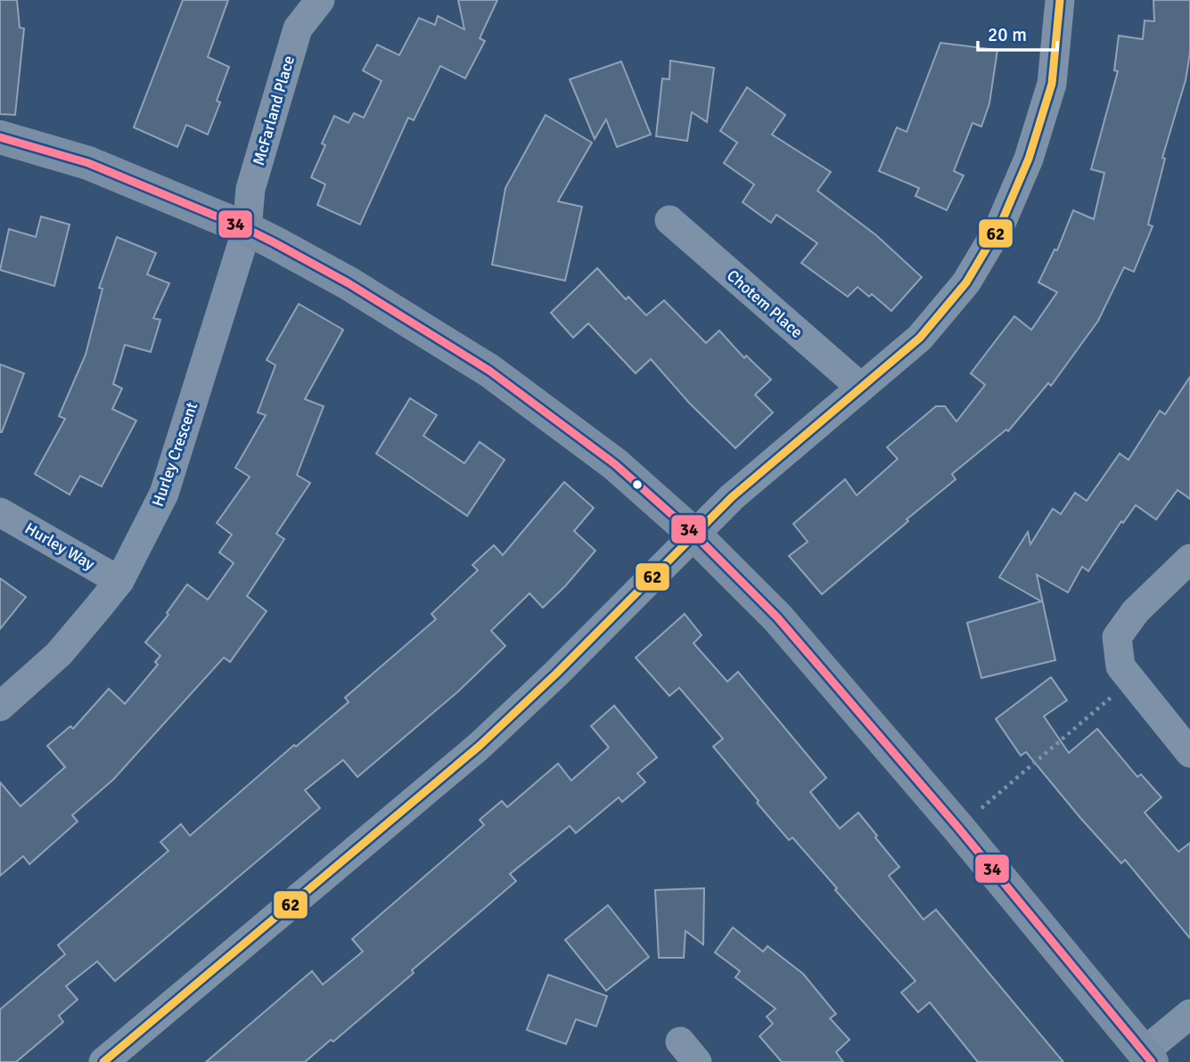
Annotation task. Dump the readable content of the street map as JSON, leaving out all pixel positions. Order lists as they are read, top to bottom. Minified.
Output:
{"streets":{"street":["McFarland Place","Chotem Place","Hurley Crescent","Hurley Way"]},"crossings":[["McFarland Place","Hurley Crescent"],["Hurley Crescent","Hurley Way"]],"lines":["transit line 62","transit line 34"],"scale_bar":"20 m"}
